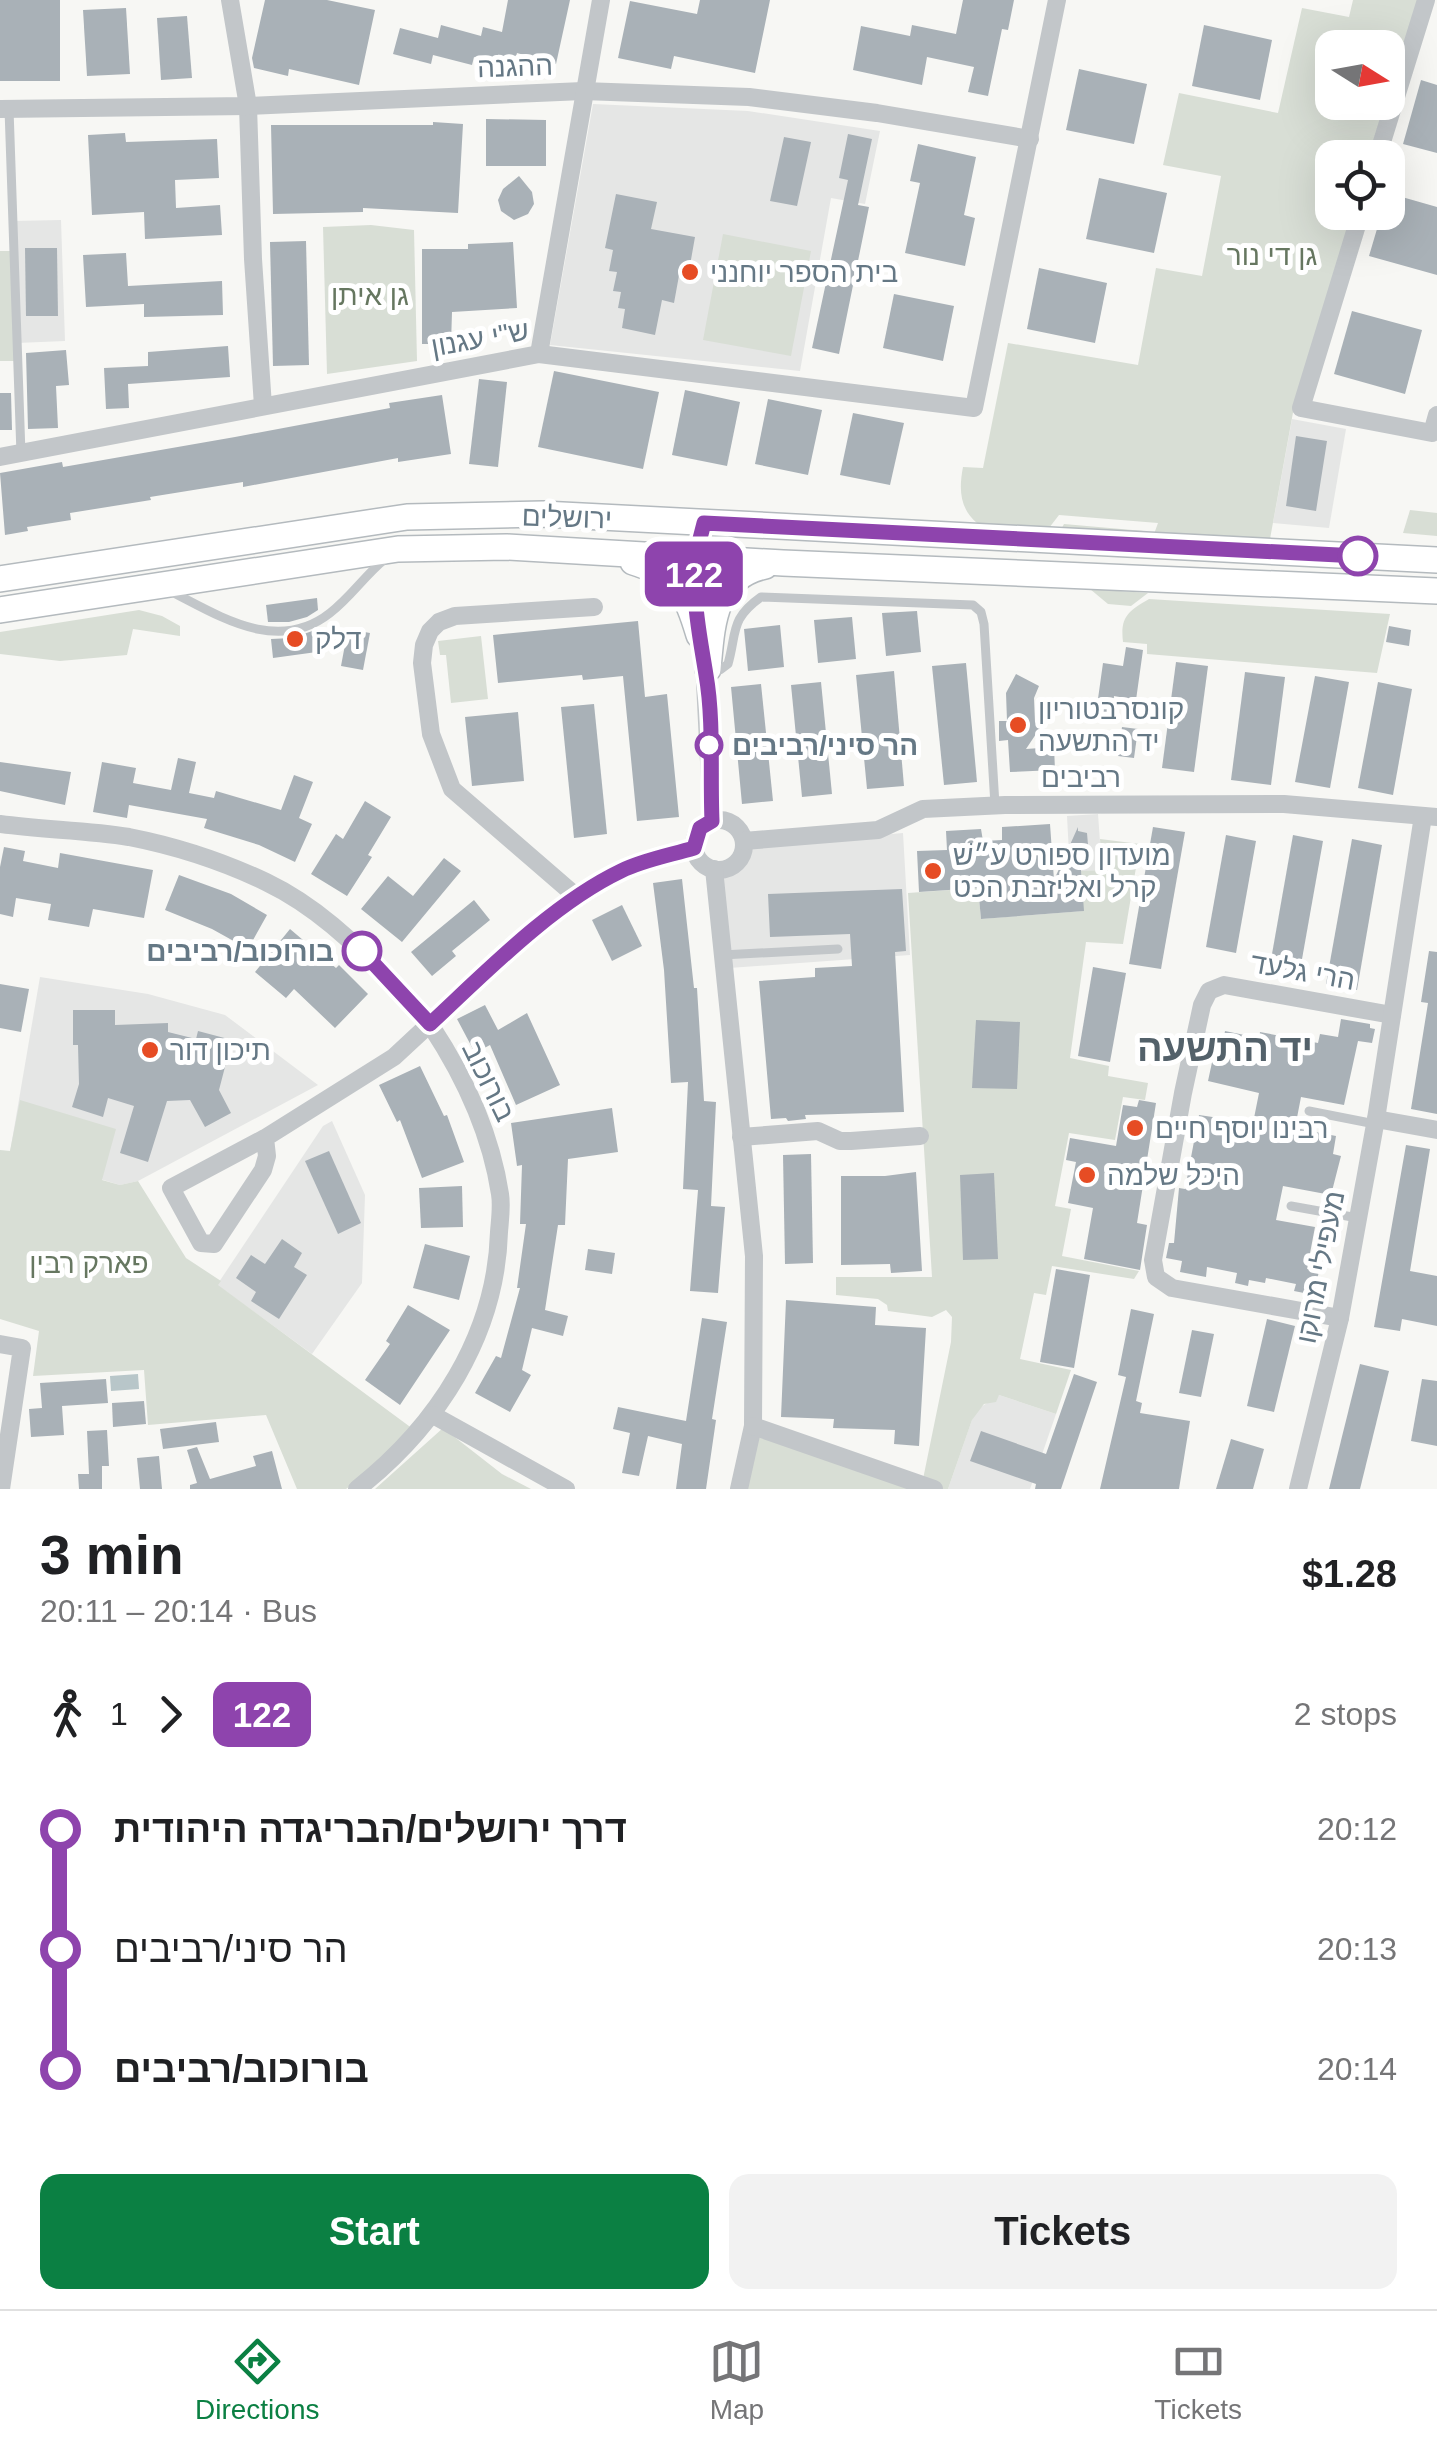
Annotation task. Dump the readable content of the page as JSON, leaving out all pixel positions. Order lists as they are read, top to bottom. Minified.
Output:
{"streets":{"main road":["ירושלים"],"street":["ההגנה","ש\"י עגנון","רביבים","הרי גלעד","בורוכוב","מעפילי מרוקו"]},"crossings":[["ההגנה","ש\"י עגנון"],["רביבים","מעפילי מרוקו"],["הרי גלעד","מעפילי מרוקו"]],"districts":["יד התשעה"],"parks":["גן די נור","גן איתן","פארק רבין"],"places":["בית הספר יוחנני","דלק","קונסרבטוריון יד התשעה","הר סיני/רביבים","מועדון ספורט ע״שׁ קרל ואליזבת הכט","בורוכוב/רביבים","תיכון דור","רבינו יוסף חיים","היכל שלמה"],"lines":["bus line 122"],"north":"right","page":{"on_map":"122","heading":["3 min","20:11 – 20:14 · Bus","$1.28"],"legs":["1","122","2 stops"],"list":[{"name":"דרך ירושלים/הבריגדה היהודית","value":"20:12"},{"name":"הר סיני/רביבים","value":"20:13"},{"name":"בורוכוב/רביבים","value":"20:14"}],"buttons":["Start","Tickets"],"tabs":["Directions","Map","Tickets"]}}
